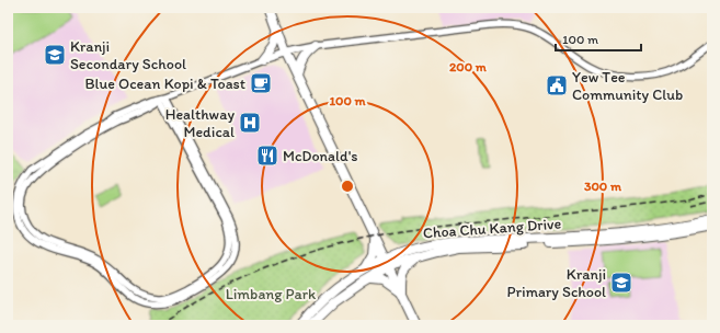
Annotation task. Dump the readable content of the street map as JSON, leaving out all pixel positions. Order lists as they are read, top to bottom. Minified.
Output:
{"streets":{"main road":["Choa Chu Kang Drive"]},"parks":["Limbang Park"],"places":{"school or university":["Kranji Secondary School","Kranji Primary School"],"cafe":["Blue Ocean Kopi & Toast"],"public building":["Yew Tee Community Club"],"hospital":["Healthway Medical"],"restaurant":["McDonald's"]},"scale_bar":"100 m","rings":["200 m","100 m","300 m"]}
